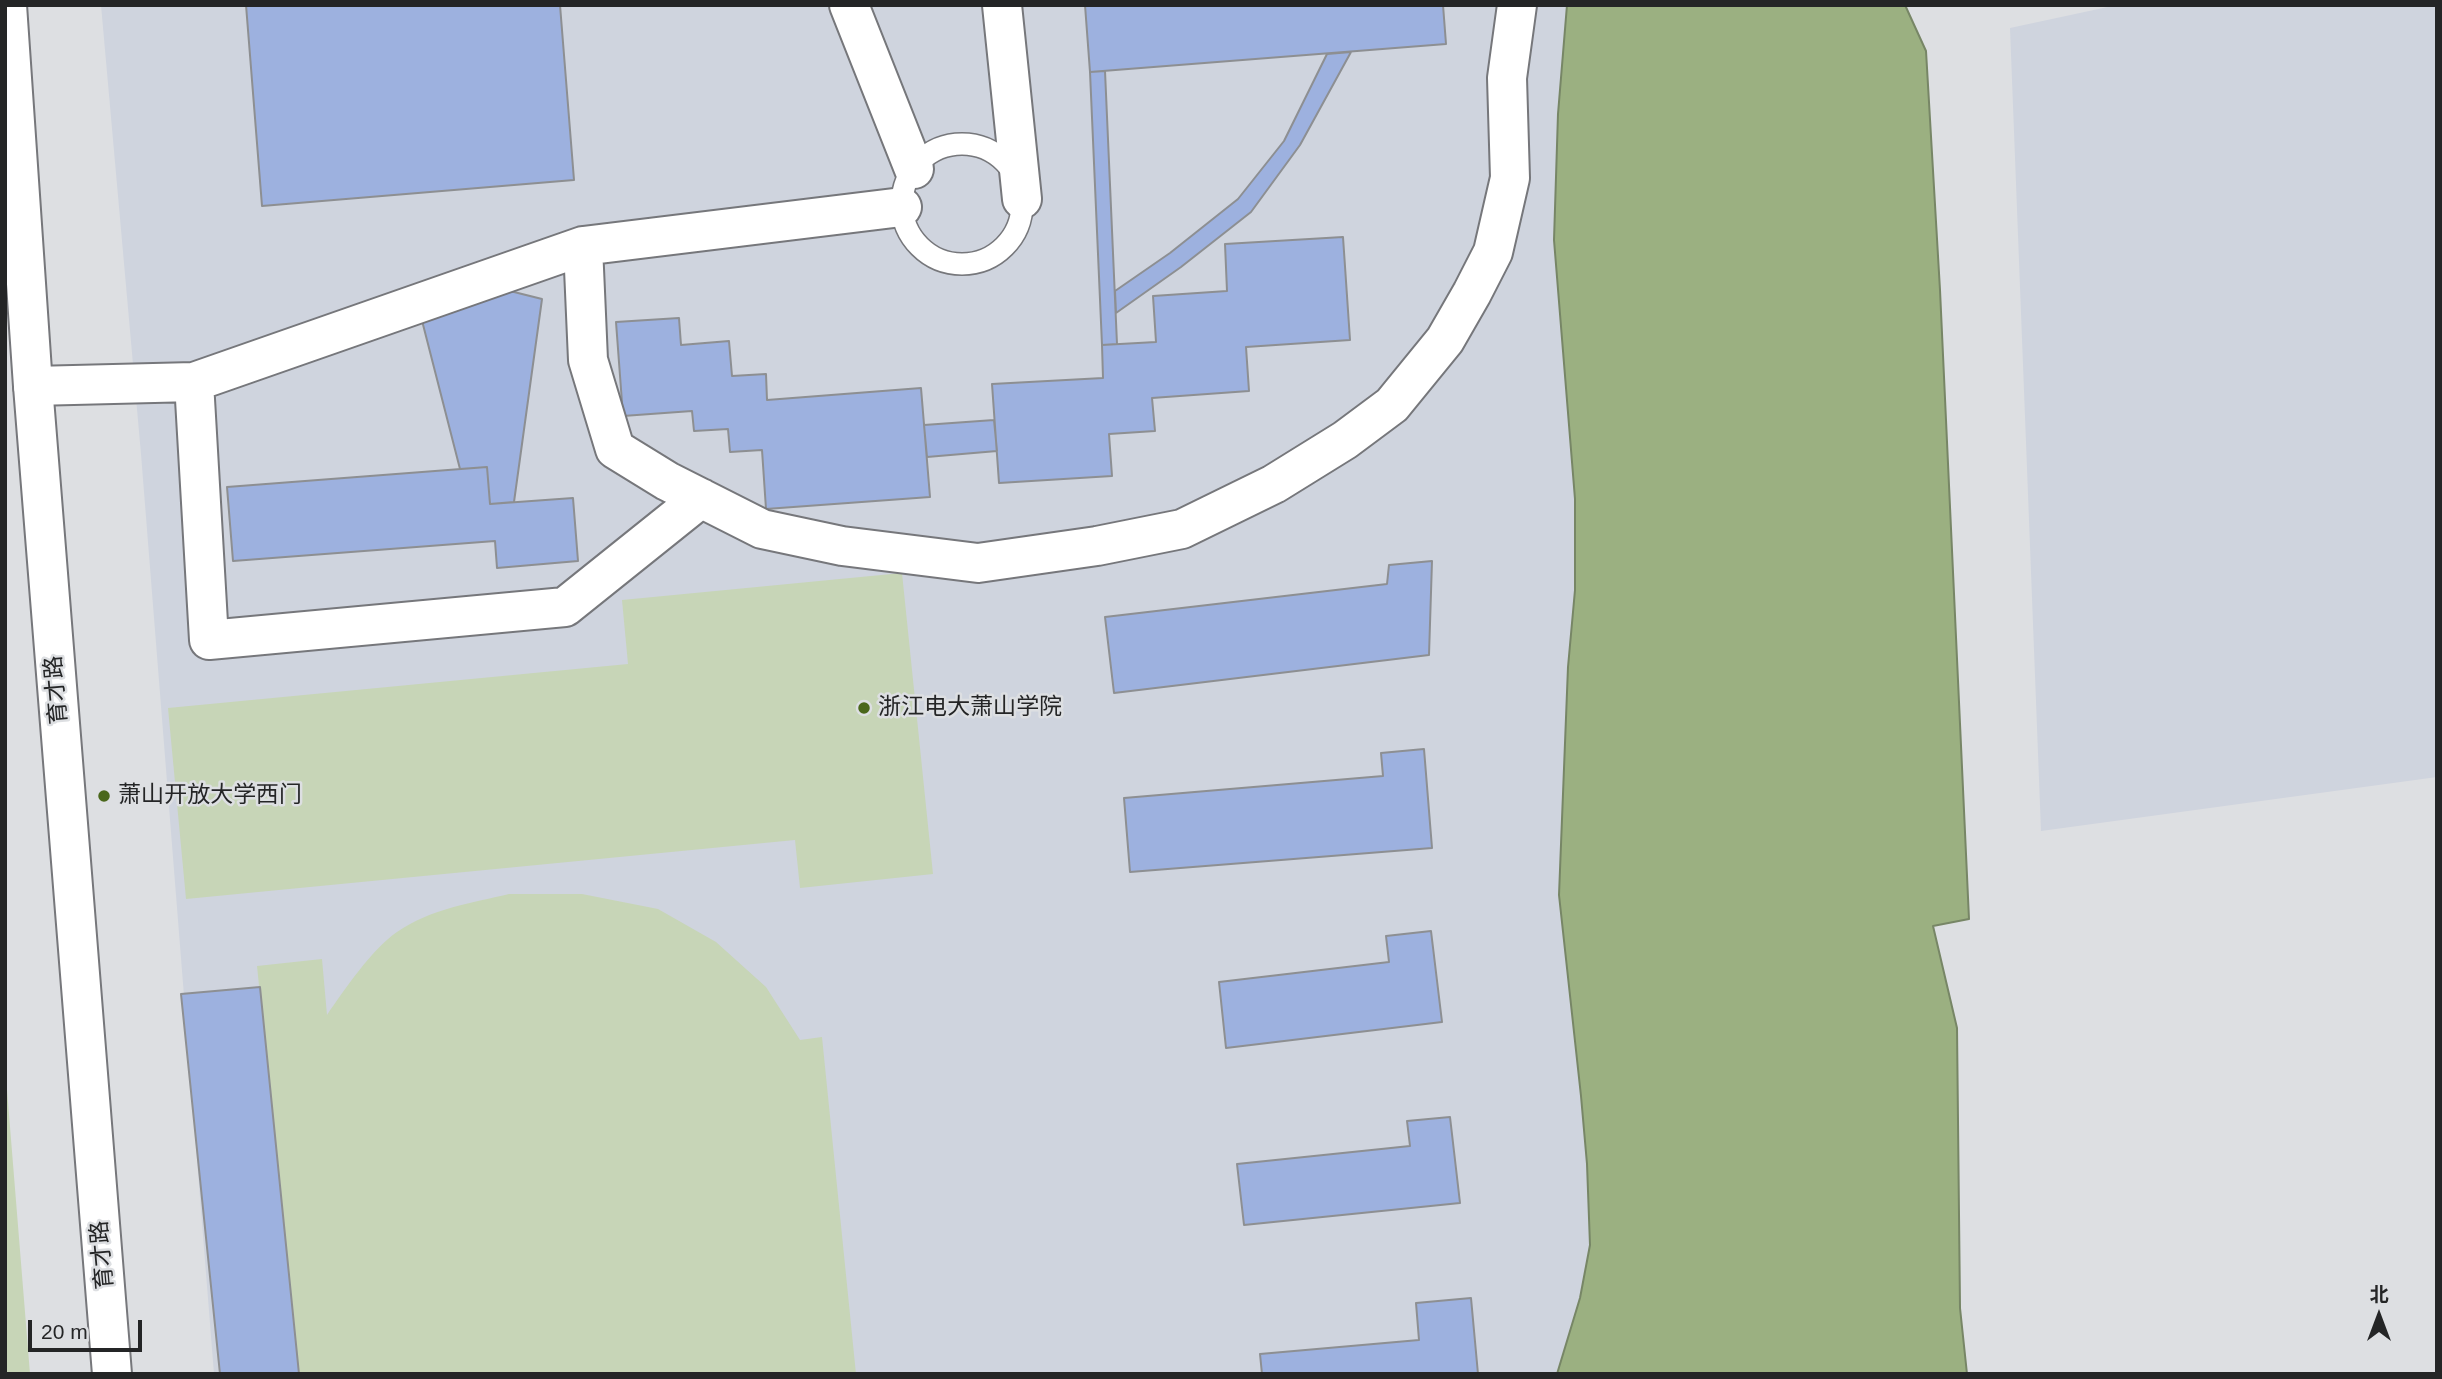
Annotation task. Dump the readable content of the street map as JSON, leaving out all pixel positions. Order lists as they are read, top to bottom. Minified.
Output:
{"streets":{"street":["育才路"]},"places":["浙江电大萧山学院","萧山开放大学西门"],"scale_bar":"20 m","north":"top"}
